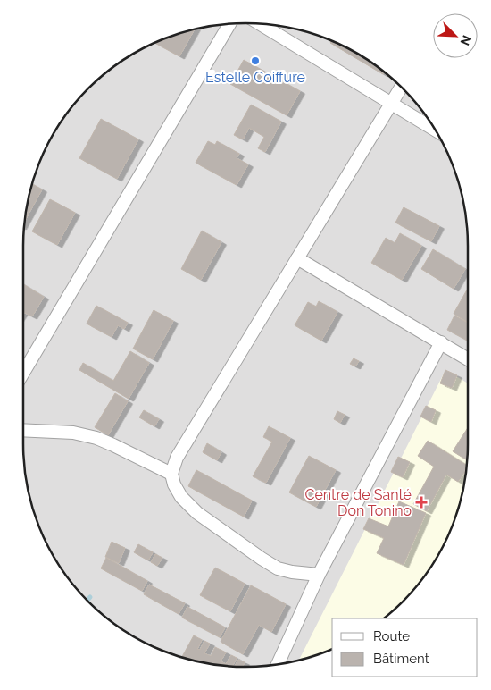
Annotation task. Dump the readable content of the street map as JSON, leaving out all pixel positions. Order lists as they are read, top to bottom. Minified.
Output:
{"places":{"other":["Estelle Coiffure"],"health":["Centre de Santé Don Tonino"]},"legend":["Route","Bâtiment"],"north":"bottom right"}
